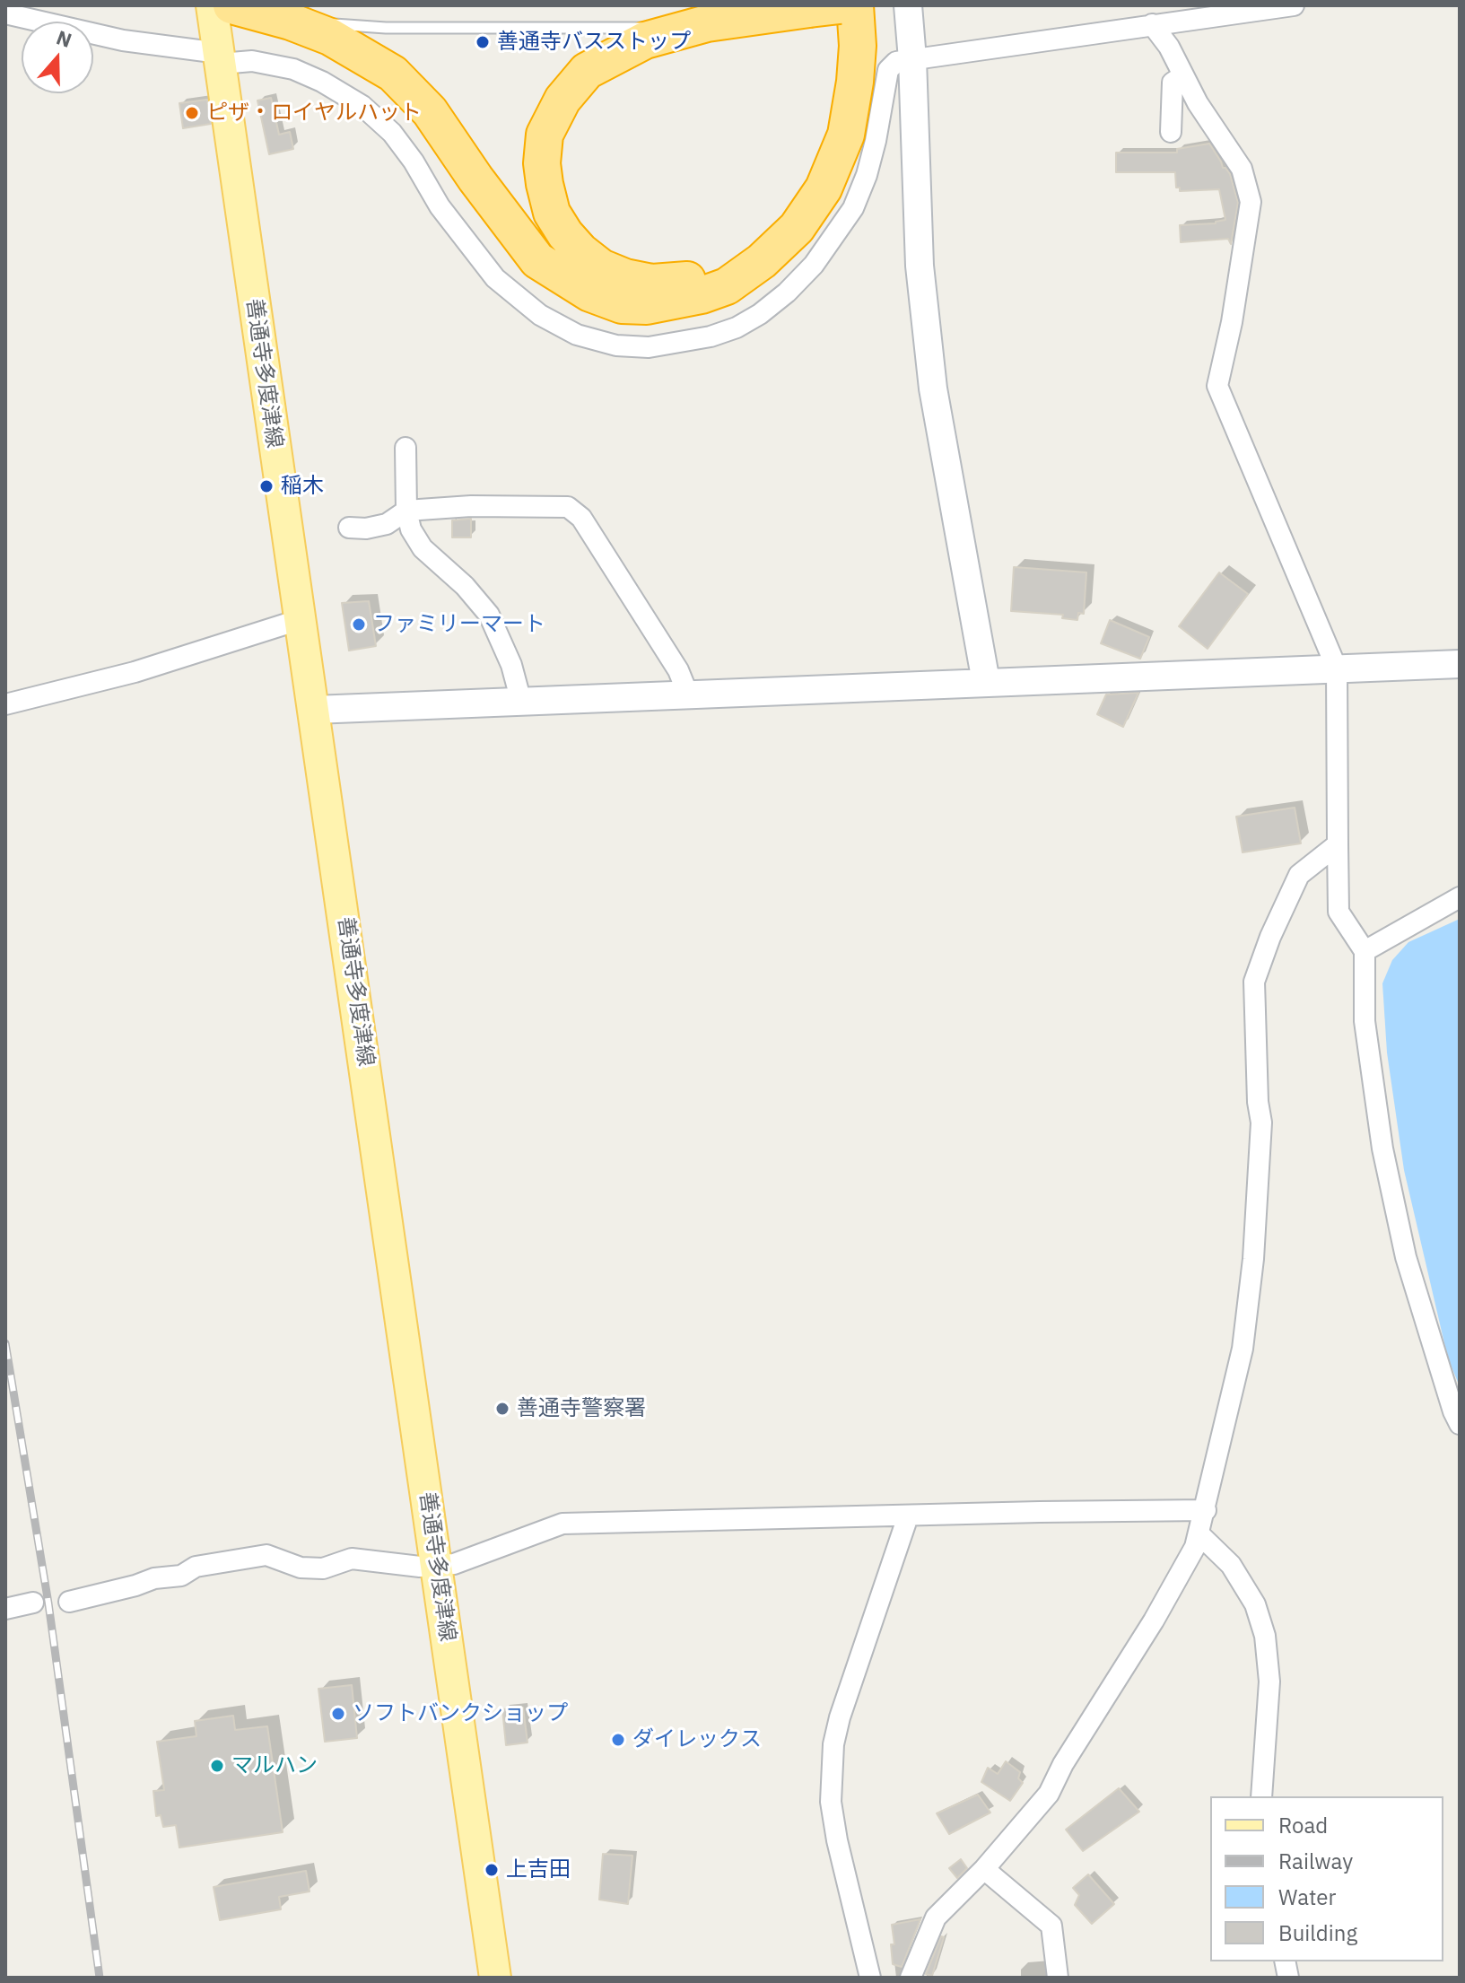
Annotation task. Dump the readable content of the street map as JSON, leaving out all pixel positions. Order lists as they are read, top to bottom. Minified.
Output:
{"streets":{"main road":["善通寺多度津線"]},"places":["善通寺バスストップ","ピザ・ロイヤルハット","稲木","ファミリーマート","善通寺警察署","ソフトバンクショップ","ダイレックス","マルハン","上吉田"],"legend":["Road","Railway","Water","Building"],"north":"top"}
